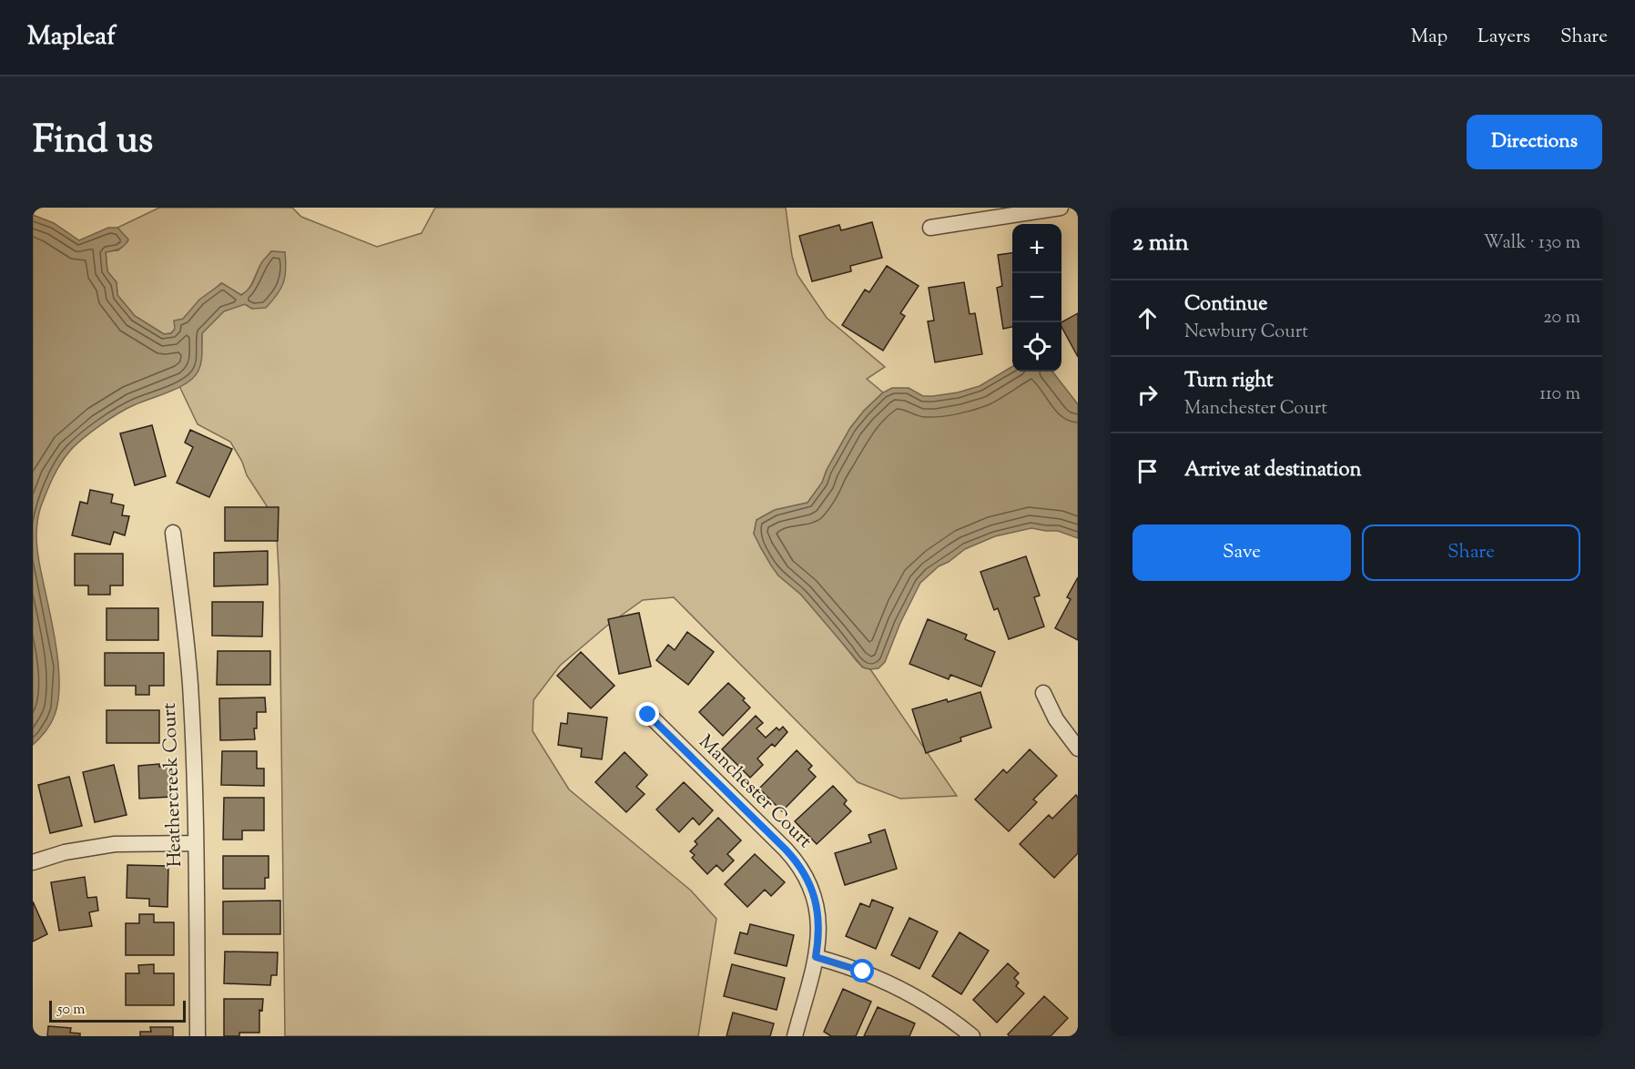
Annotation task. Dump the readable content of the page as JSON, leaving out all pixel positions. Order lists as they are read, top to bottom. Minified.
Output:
{"streets":{"street":["Heathercreek Court","Manchester Court"]},"scale_bar":"50 m","page":{"header":"Mapleaf","nav":["Map","Layers","Share"],"title":"Find us","buttons":["Directions",["Save","Share"]],"heading":["2 min","Walk · 130 m"],"map_buttons":["+","−"],"list":[["Continue","Newbury Court","20 m"],["Turn right","Manchester Court","110 m"],"Arrive at destination"],"scale":"50 m"}}
